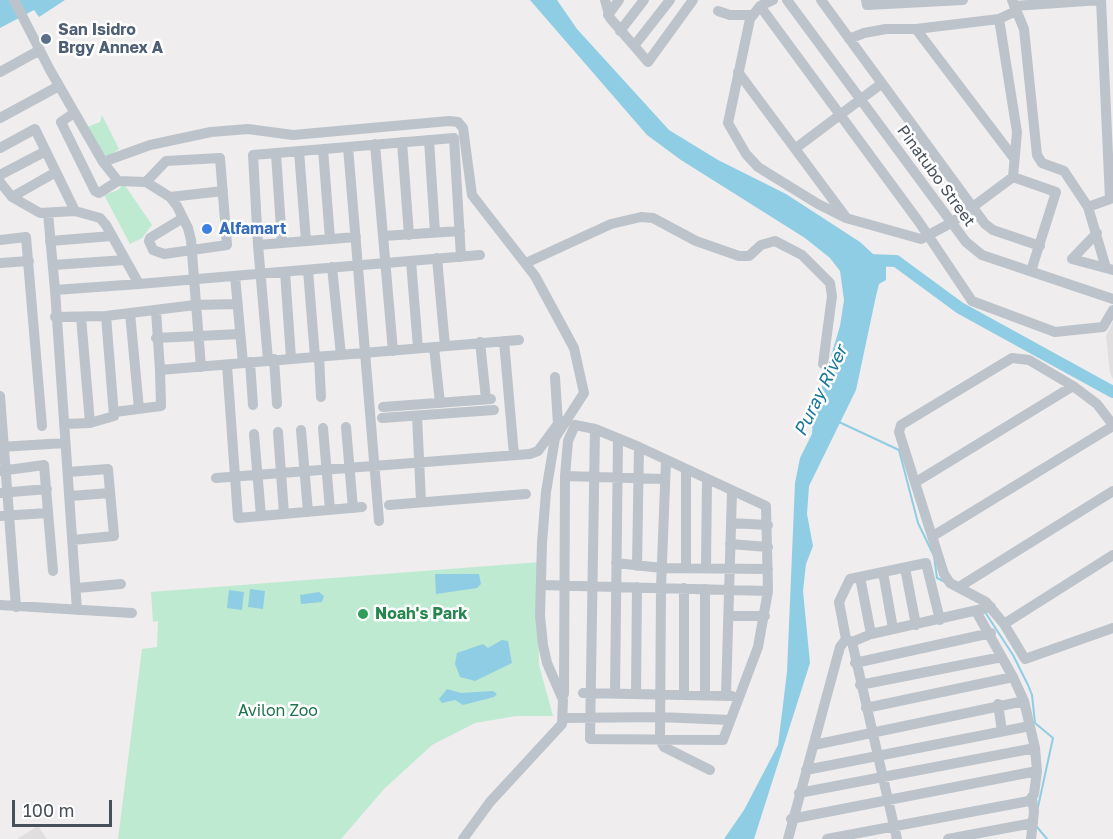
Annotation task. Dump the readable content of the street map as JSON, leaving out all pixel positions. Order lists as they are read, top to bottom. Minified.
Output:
{"streets":{"street":["Pinatubo Street"]},"water":["Puray River"],"parks":["Avilon Zoo"],"places":["San Isidro Brgy Annex A","Alfamart","Noah's Park"],"scale_bar":"100 m"}
